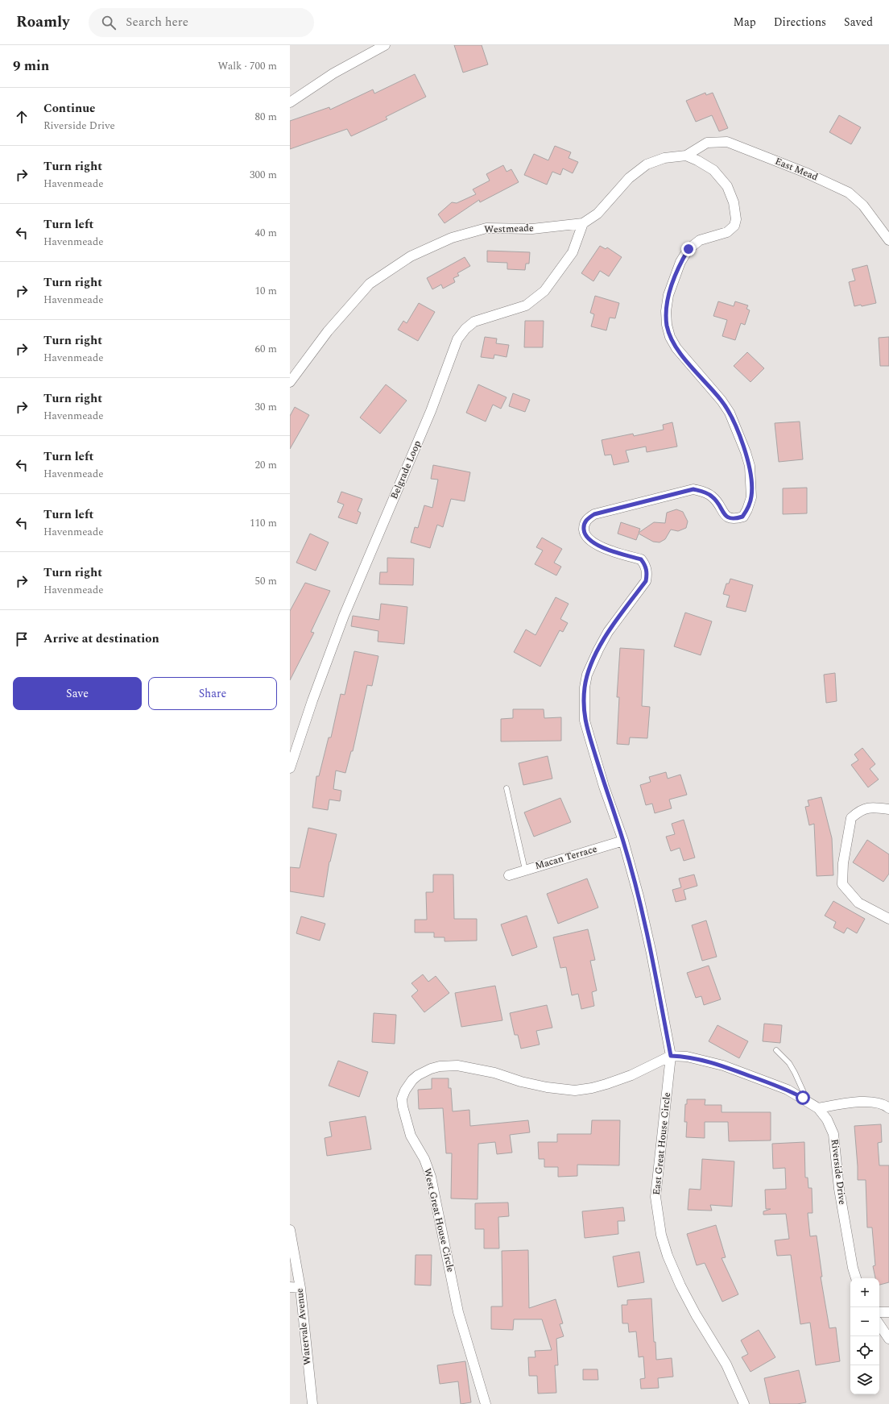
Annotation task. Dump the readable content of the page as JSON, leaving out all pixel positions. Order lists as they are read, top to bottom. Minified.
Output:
{"streets":{"street":["East Mead","Westmeade","Belgrade Loop","Macan Terrace","East Great House Circle","Riverside Drive","West Great House Circle","Watervale Avenue"]},"crossings":[["East Mead","Westmeade"],["East Mead","East Great House Circle"],["Westmeade","Belgrade Loop"],["Westmeade","East Great House Circle"],["Macan Terrace","East Great House Circle"],["East Great House Circle","Riverside Drive"],["East Great House Circle","West Great House Circle"],["Riverside Drive","West Great House Circle"]],"page":{"header":"Roamly","search":"Search here","nav":["Map","Directions","Saved"],"heading":["9 min","Walk · 700 m"],"list":[["Continue","Riverside Drive","80 m"],["Turn right","Havenmeade","300 m"],["Turn left","Havenmeade","40 m"],["Turn right","Havenmeade","10 m"],["Turn right","Havenmeade","60 m"],["Turn right","Havenmeade","30 m"],["Turn left","Havenmeade","20 m"],["Turn left","Havenmeade","110 m"],["Turn right","Havenmeade","50 m"],"Arrive at destination"],"buttons":["Save","Share"],"map_buttons":["+","−"]}}
